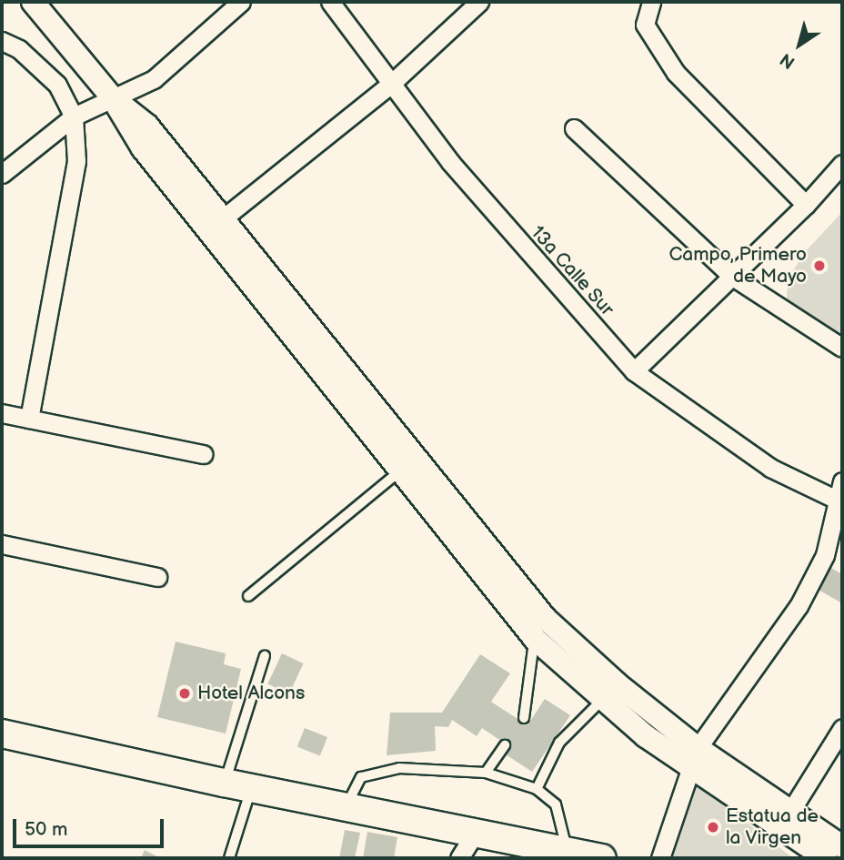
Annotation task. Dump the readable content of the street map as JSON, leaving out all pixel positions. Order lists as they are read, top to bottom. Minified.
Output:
{"streets":{"street":["13a Calle Sur"]},"places":["Campo, Primero de Mayo","Hotel Alcons","Estatua de la Virgen"],"scale_bar":"50 m","north":"bottom left"}
